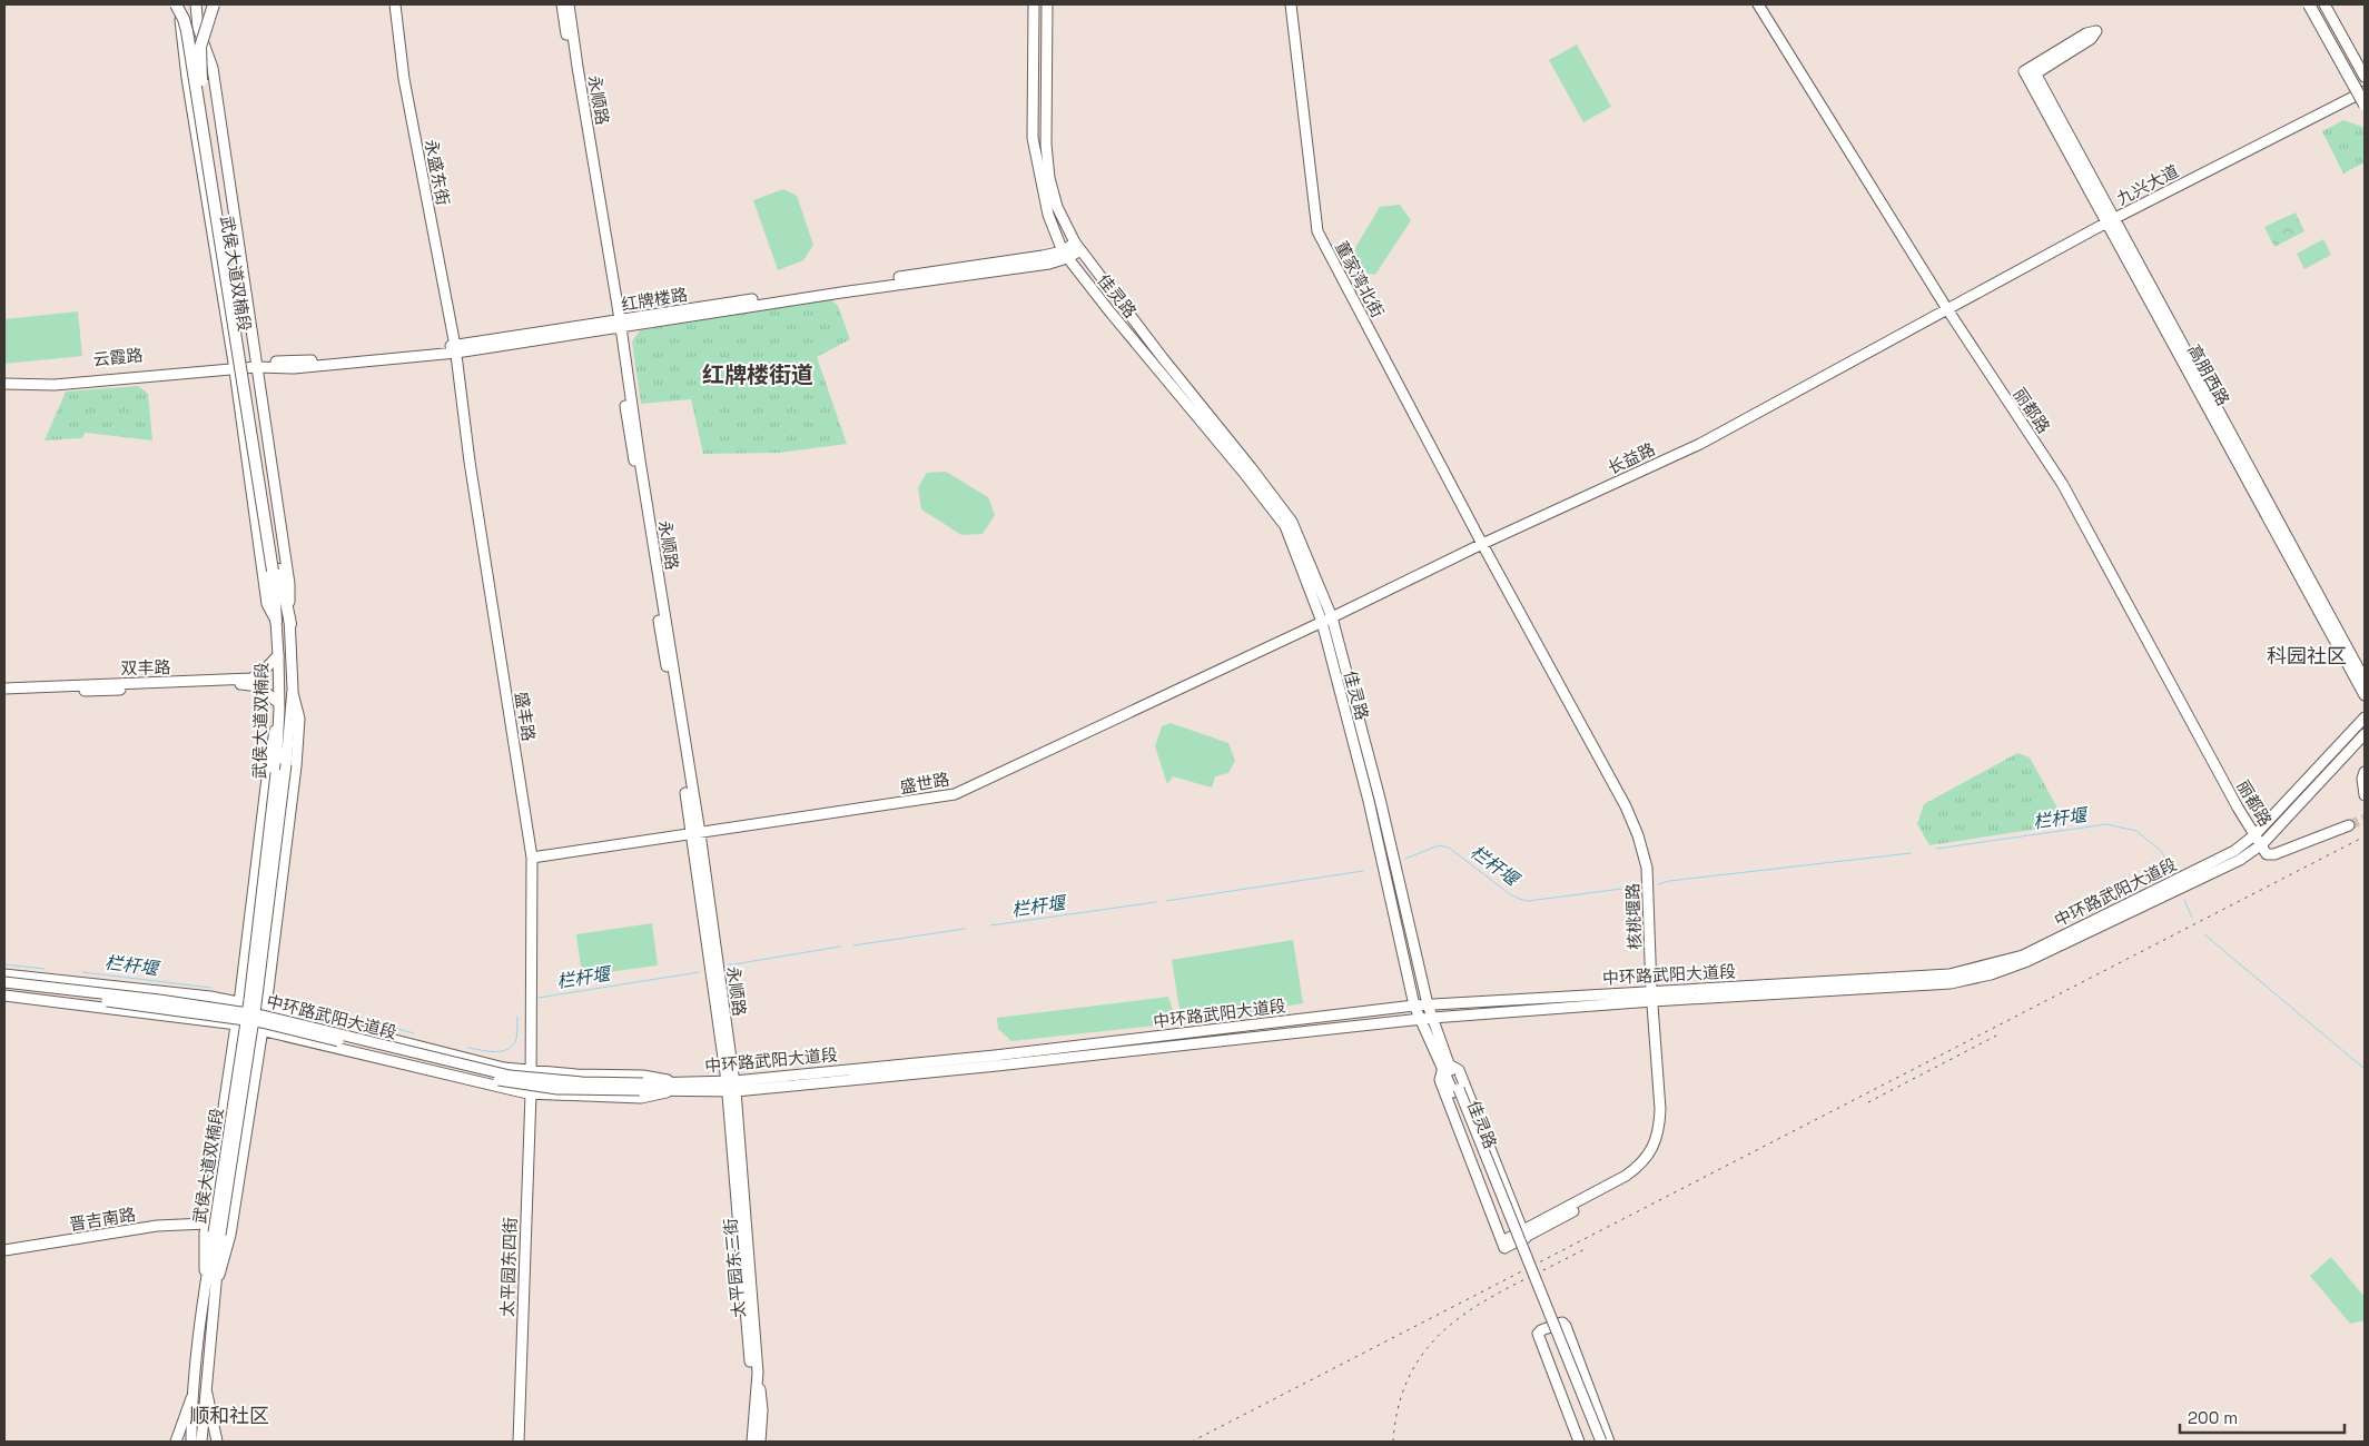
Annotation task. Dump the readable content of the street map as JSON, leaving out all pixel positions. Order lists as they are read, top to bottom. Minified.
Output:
{"streets":{"main road":["永顺路","永盛东街","九兴大道","武侯大道双楠段","董家湾北街","佳灵路","红牌楼路","云霞路","高朋西路","丽都路","长益路","双丰路","盛丰路","盛世路","中环路武阳大道段","核桃堰路","晋吉南路","太平园东四街"]},"crossings":[["永顺路","红牌楼路"],["永顺路","盛世路"],["永顺路","中环路武阳大道段"],["永盛东街","红牌楼路"],["永盛东街","盛丰路"],["九兴大道","高朋西路"],["九兴大道","丽都路"],["九兴大道","长益路"],["武侯大道双楠段","红牌楼路"],["武侯大道双楠段","云霞路"],["武侯大道双楠段","双丰路"],["董家湾北街","长益路"],["董家湾北街","核桃堰路"],["佳灵路","红牌楼路"],["佳灵路","长益路"],["佳灵路","盛世路"],["佳灵路","中环路武阳大道段"],["佳灵路","核桃堰路"],["红牌楼路","云霞路"],["红牌楼路","盛丰路"],["丽都路","长益路"],["丽都路","中环路武阳大道段"],["长益路","盛世路"],["长益路","核桃堰路"],["盛丰路","盛世路"],["盛丰路","中环路武阳大道段"],["盛丰路","太平园东四街"],["中环路武阳大道段","核桃堰路"],["中环路武阳大道段","太平园东四街"]],"districts":["红牌楼街道","科园社区","顺和社区"],"water":["栏杆堰"],"scale_bar":"200 m"}
